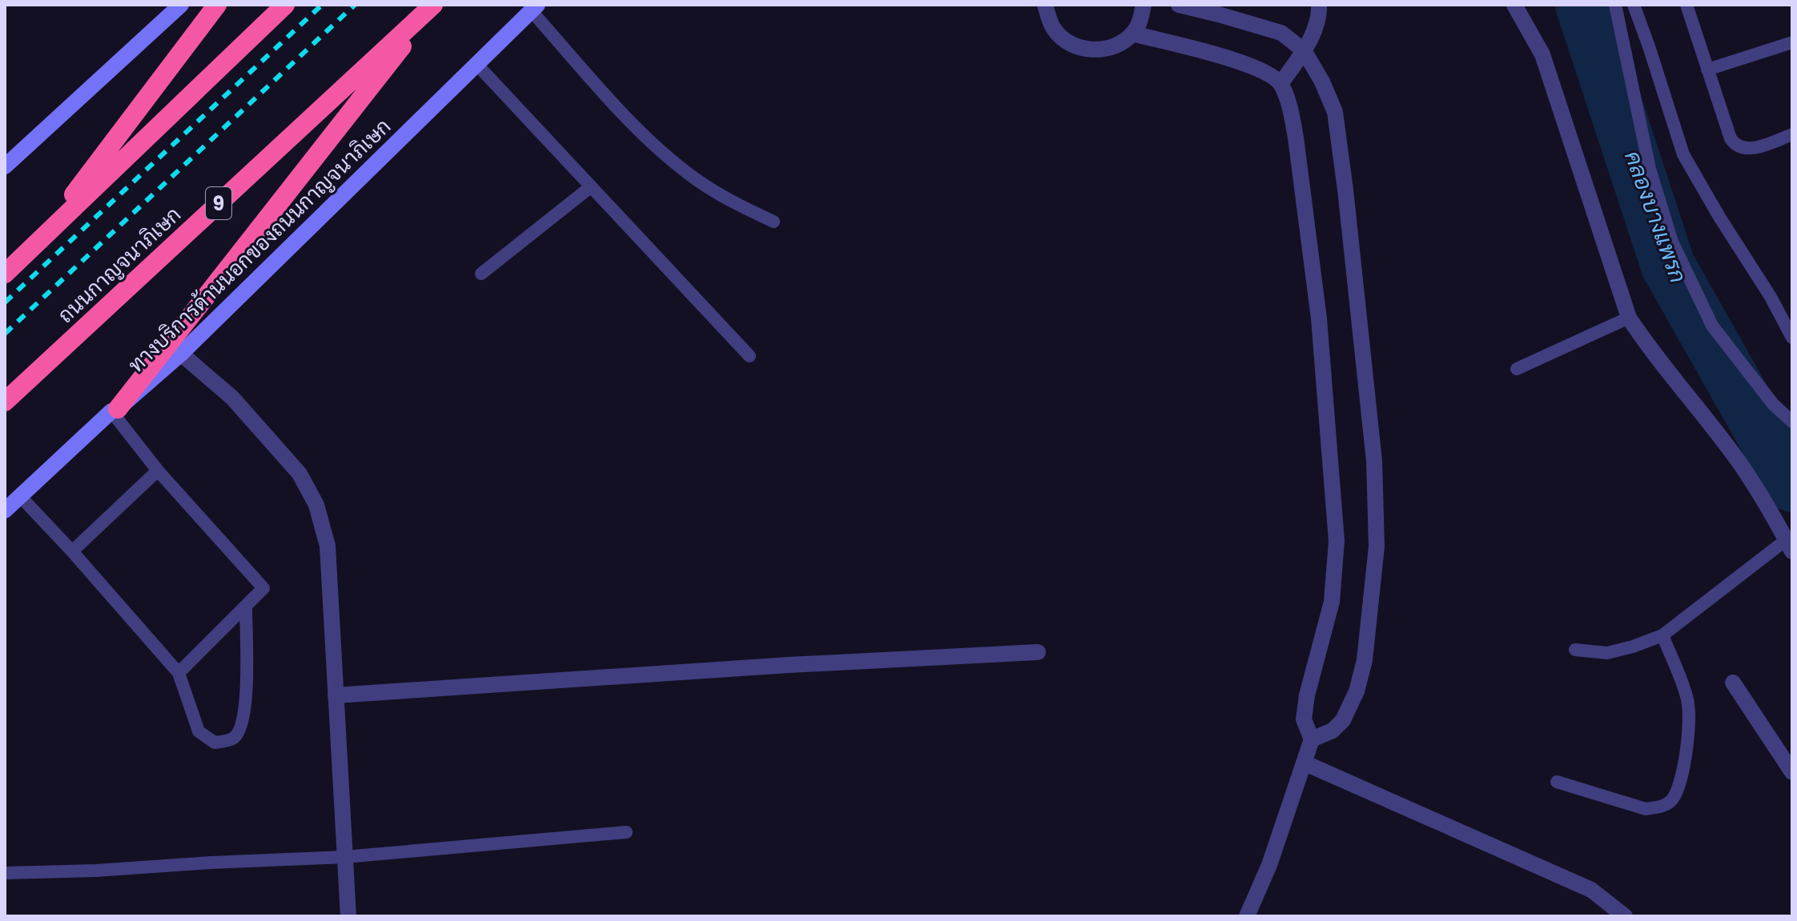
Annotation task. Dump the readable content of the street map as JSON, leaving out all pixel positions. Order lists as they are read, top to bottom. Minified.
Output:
{"streets":{"highway":["9","ถนนกาญจนาภิเษก"],"main road":["ทางบริการด้านนอกของถนนกาญจนาภิเษก"]},"water":["คลองบางแพรก"]}
